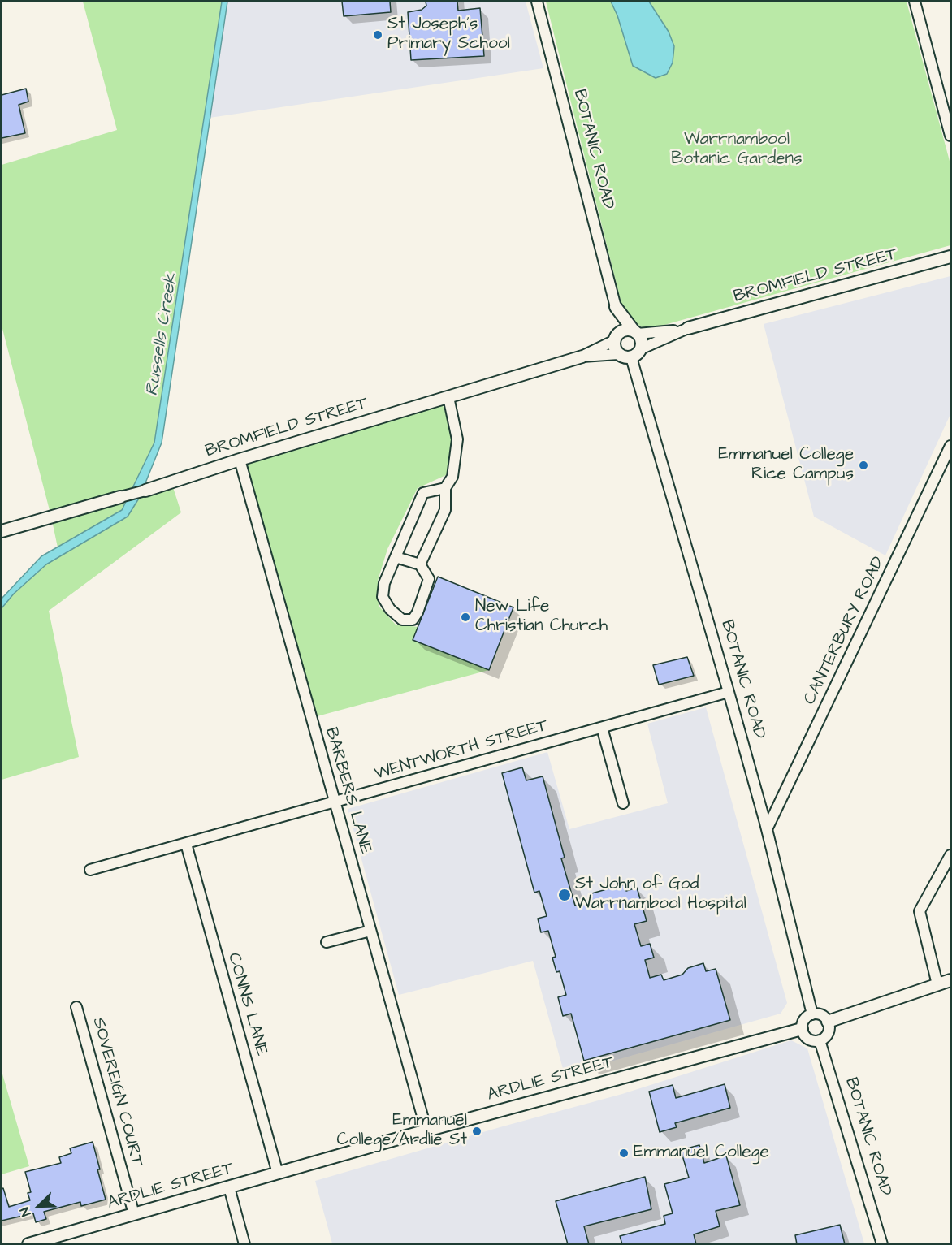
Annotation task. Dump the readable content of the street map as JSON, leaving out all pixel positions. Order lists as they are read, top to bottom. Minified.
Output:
{"streets":{"street":["BOTANIC ROAD","BROMFIELD STREET","CANTERBURY ROAD","WENTWORTH STREET","BARBERS LANE","CONNS LANE","ARDLIE STREET","SOVEREIGN COURT"]},"crossings":[["BOTANIC ROAD","BROMFIELD STREET"],["BOTANIC ROAD","CANTERBURY ROAD"],["BOTANIC ROAD","WENTWORTH STREET"],["BOTANIC ROAD","ARDLIE STREET"],["BROMFIELD STREET","BARBERS LANE"],["WENTWORTH STREET","BARBERS LANE"],["WENTWORTH STREET","CONNS LANE"],["BARBERS LANE","ARDLIE STREET"],["CONNS LANE","ARDLIE STREET"],["ARDLIE STREET","SOVEREIGN COURT"]],"water":["Russells Creek"],"parks":["Warrnambool Botanic Gardens"],"places":["St Joseph's Primary School","Emmanuel College Rice Campus","New Life Christian Church","St John of God Warrnambool Hospital","Emmanuel College/Ardlie St","Emmanuel College"],"north":"bottom left"}
